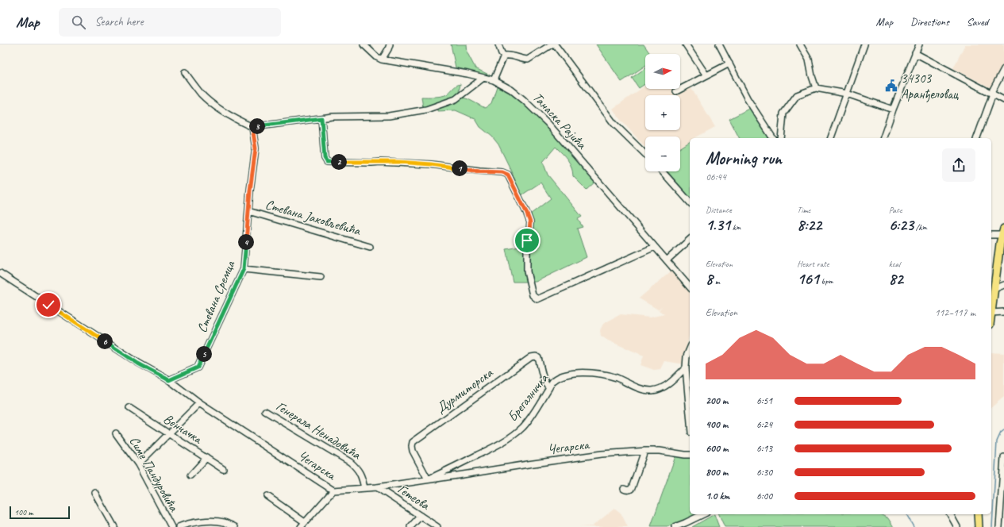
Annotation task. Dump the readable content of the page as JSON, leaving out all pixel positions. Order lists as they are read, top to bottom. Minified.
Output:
{"streets":{"street":["Танаска Рајића","Стевана Јаковљевића","Стевана Сремца","Дурмиторска","Брегалничка","Венчачка","Генерала Ненадовића","Чегарска","Симе Пандуровића","Гетеова"]},"crossings":[["Стевана Јаковљевића","Стевана Сремца"],["Стевана Сремца","Чегарска"],["Дурмиторска","Брегалничка"],["Дурмиторска","Чегарска"],["Брегалничка","Чегарска"],["Генерала Ненадовића","Чегарска"],["Чегарска","Гетеова"]],"places":{"public building":["34303 Аранђеловац"]},"scale_bar":"100 m","north":"right","page":{"header":"Map","search":"Search here","nav":["Map","Directions","Saved"],"map_buttons":["+","−"],"pins":["3","2","1","4","6","5"],"heading":["Morning run","06:44"],"stats":[["Distance","1.31 km"],["Time","8:22"],["Pace","6:23 /km"],["Elevation","8 m"],["Heart rate","161 bpm"],["kcal","82"]],"chart":["Elevation","112–117 m"],"list":[{"name":"200 m","note":"6:51"},{"name":"400 m","note":"6:24"},{"name":"600 m","note":"6:13"},{"name":"800 m","note":"6:30"},{"name":"1.0 km","note":"6:00"}],"scale":"100 m"}}
